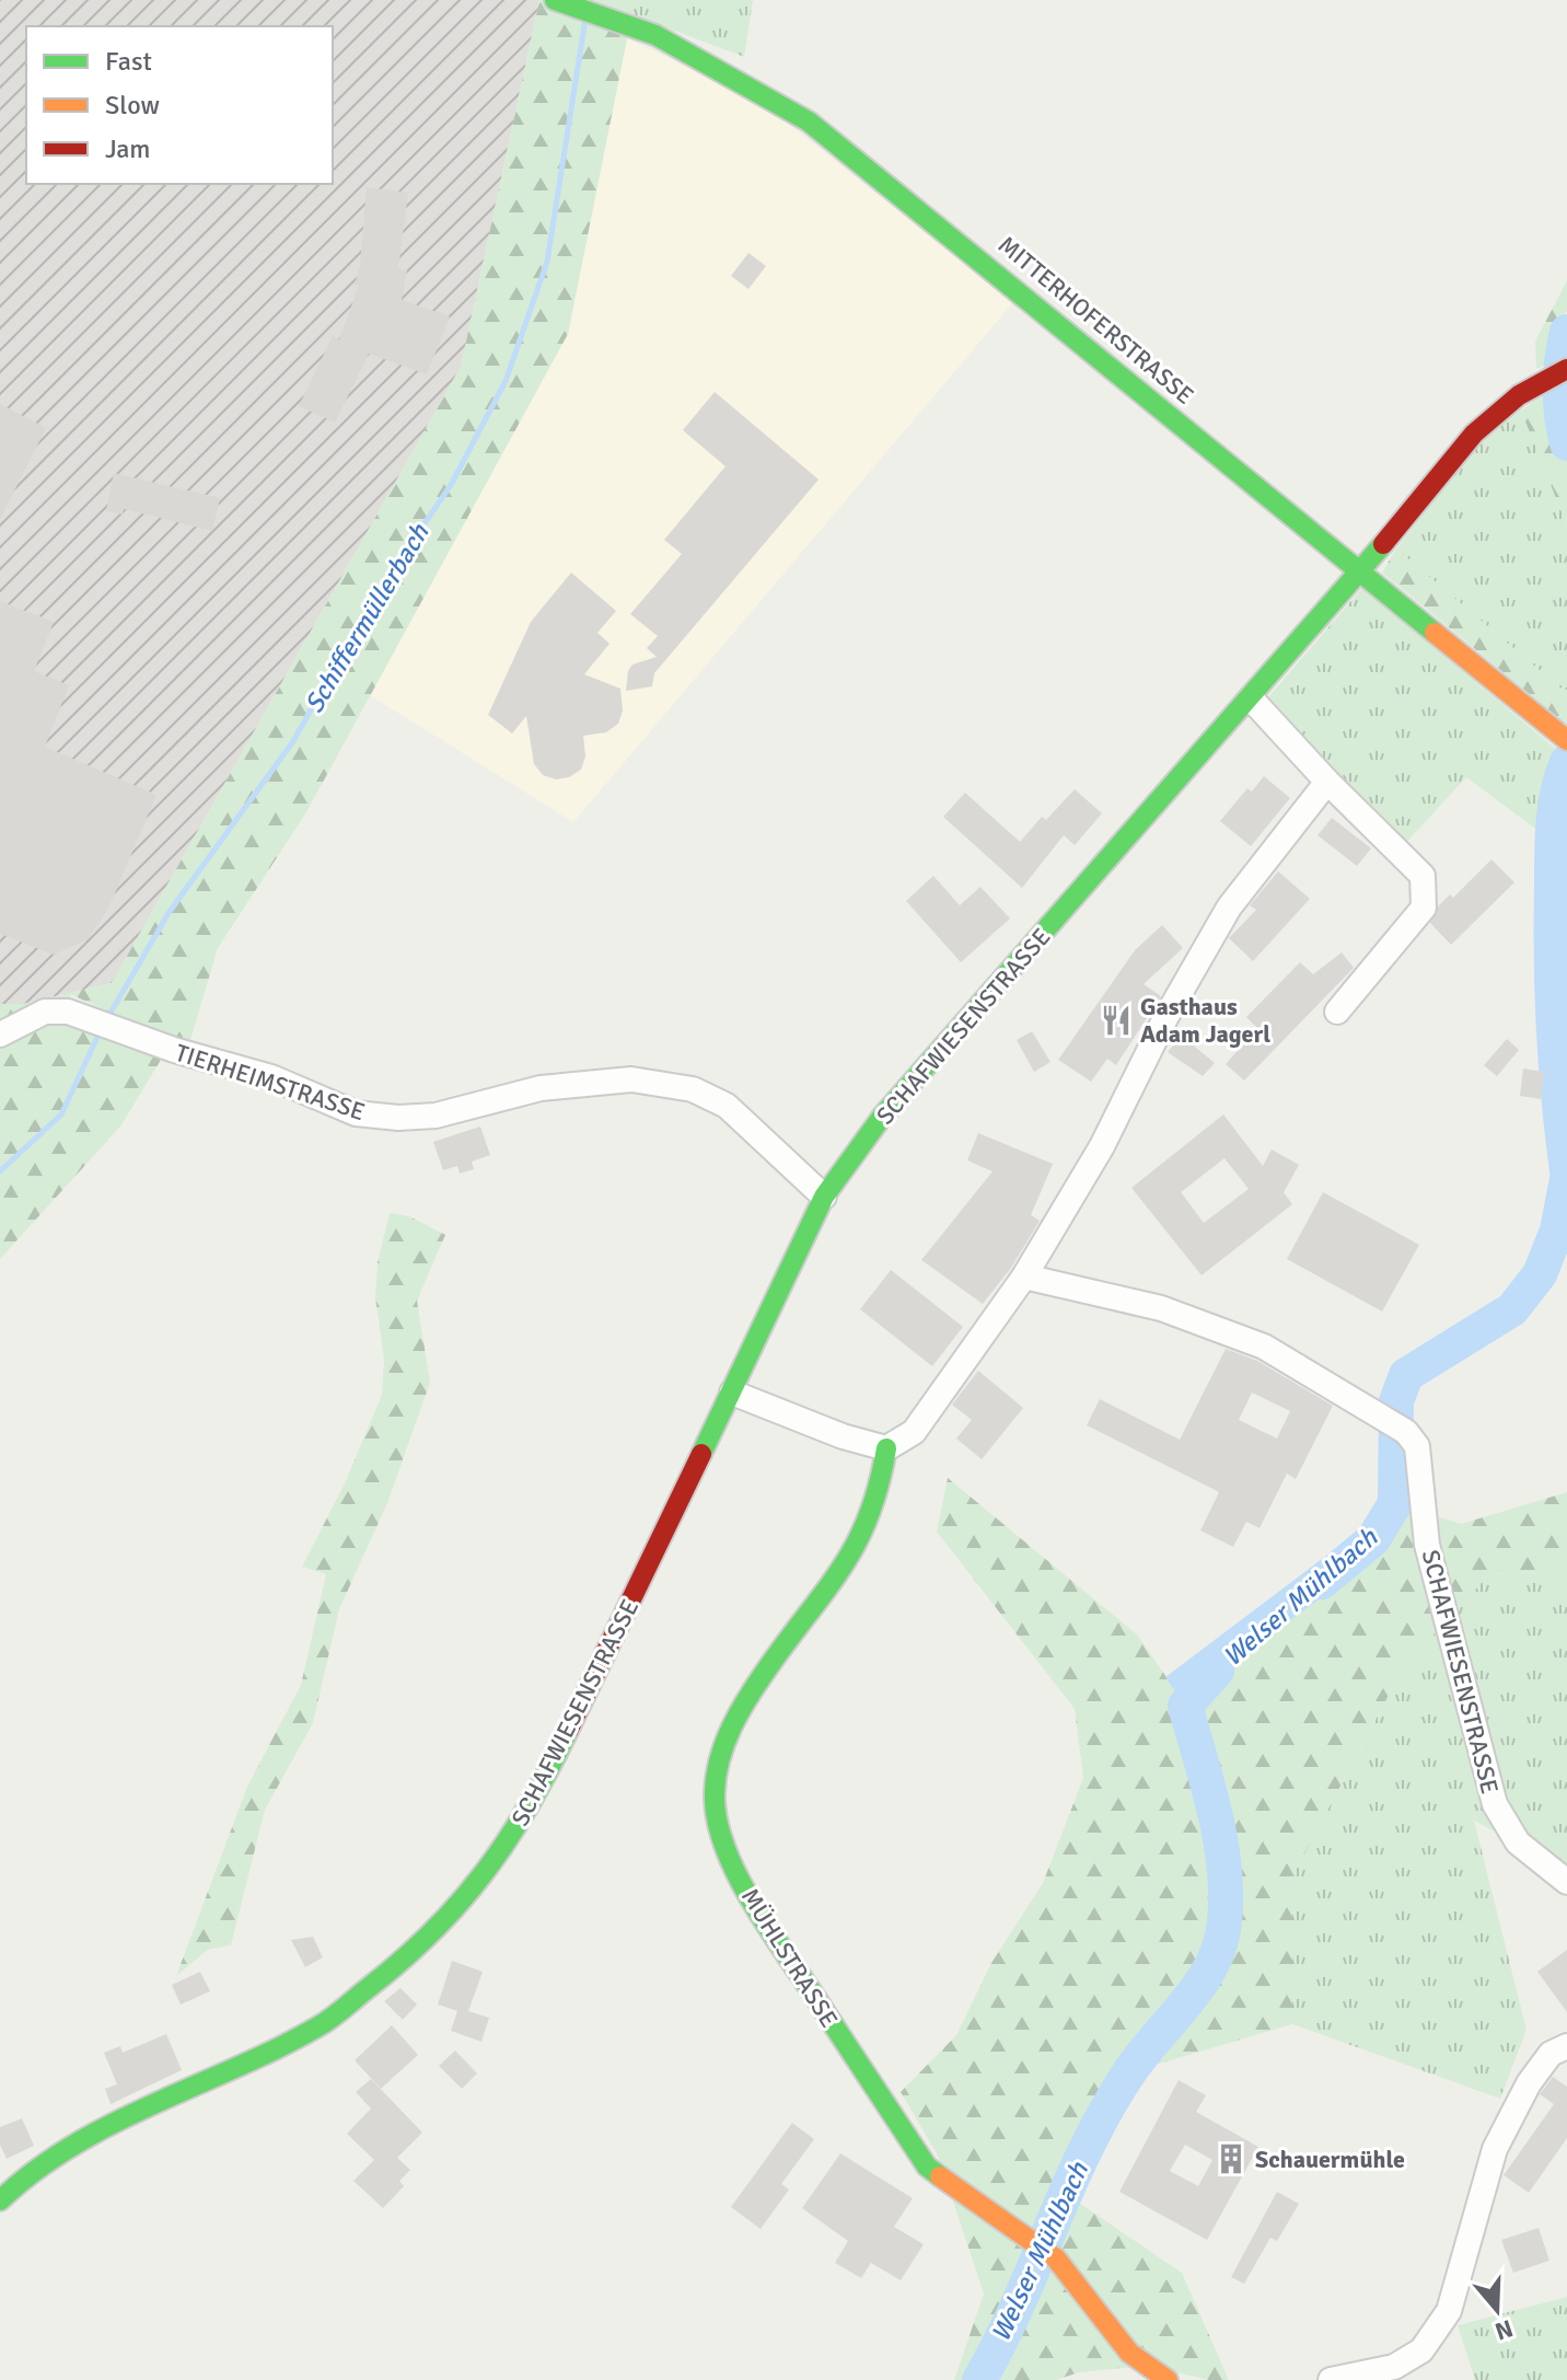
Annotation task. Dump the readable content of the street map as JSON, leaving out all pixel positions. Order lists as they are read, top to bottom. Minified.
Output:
{"streets":{"street":["MITTERHOFERSTRASSE","SCHAFWIESENSTRASSE","TIERHEIMSTRASSE","MÜHLSTRASSE"]},"crossings":[["MITTERHOFERSTRASSE","SCHAFWIESENSTRASSE"],["SCHAFWIESENSTRASSE","TIERHEIMSTRASSE"]],"water":["Schiffermüllerbach","Welser Mühlbach"],"places":{"restaurant":["Gasthaus Adam Jagerl"],"building":["Schauermühle"]},"legend":["Fast","Slow","Jam"],"north":"bottom"}
